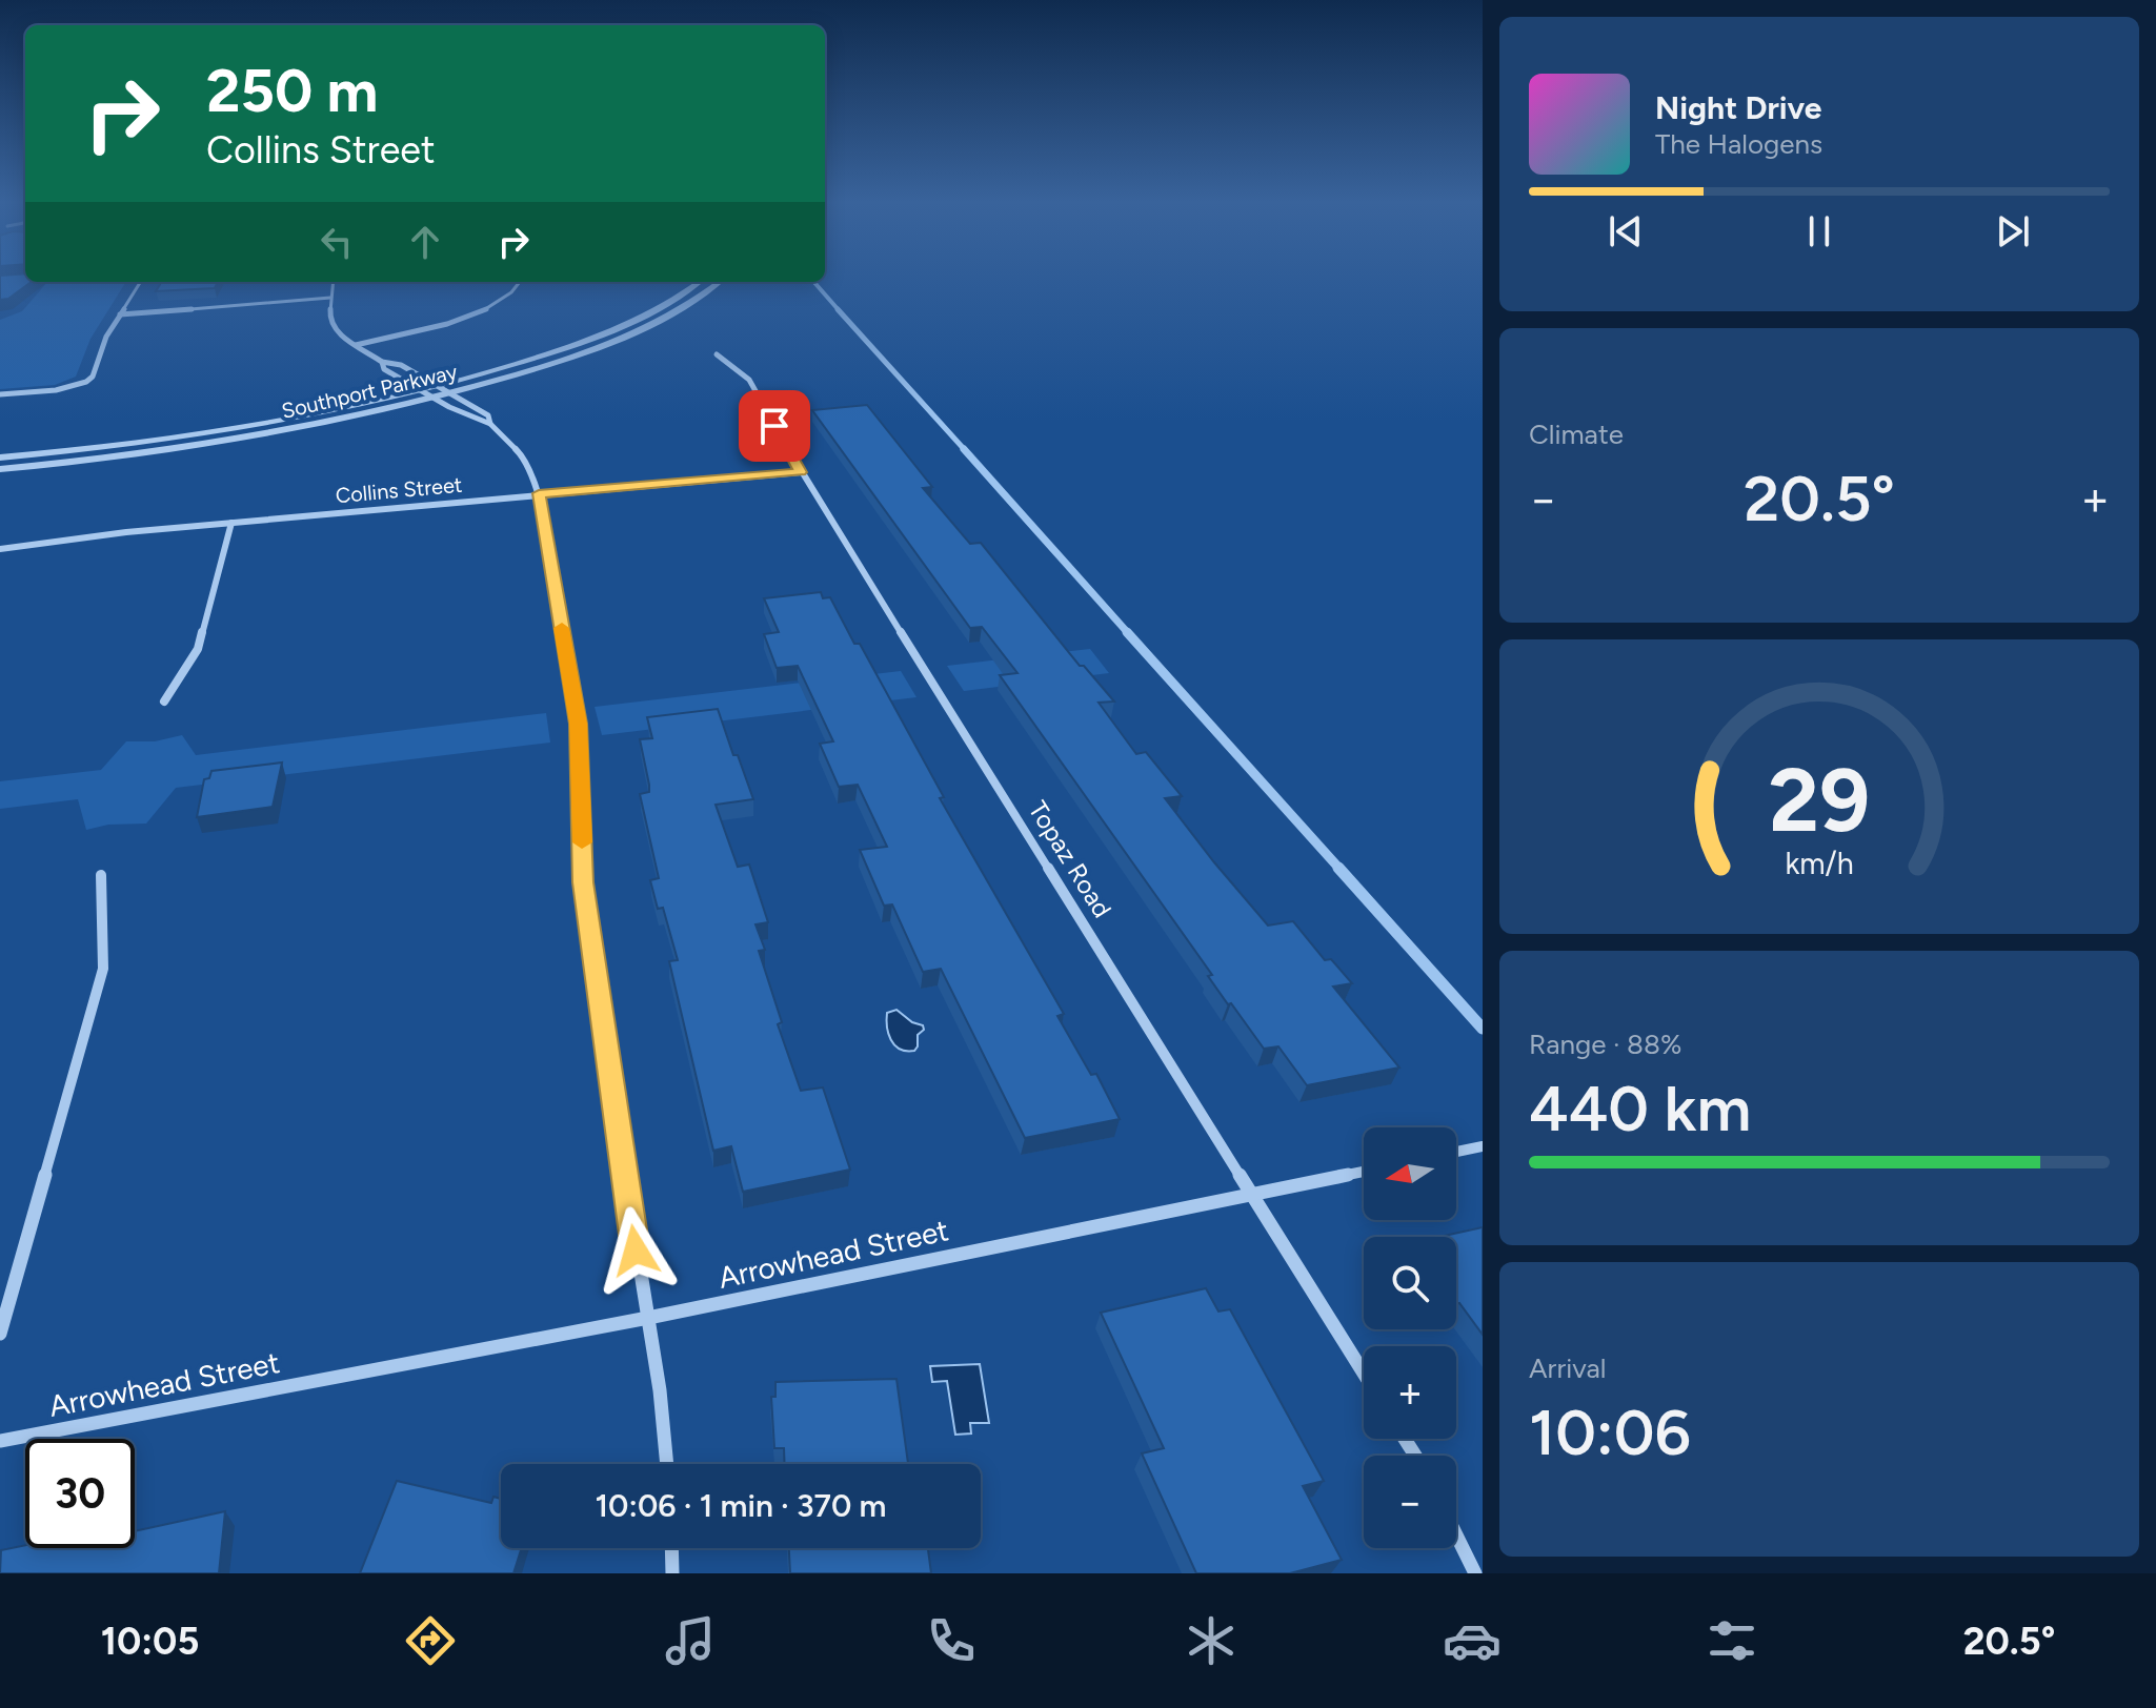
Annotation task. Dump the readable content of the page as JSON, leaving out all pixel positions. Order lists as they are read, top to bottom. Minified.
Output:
{"streets":{"street":["Southport Parkway","Collins Street","Topaz Road","Arrowhead Street"]},"crossings":[["Collins Street","Topaz Road"],["Topaz Road","Arrowhead Street"]],"north":"left","page":{"turn":["250 m","Collins Street"],"song":["Night Drive","The Halogens"],"tile":["Climate",["Range · 88%","440 km"],["Arrival","10:06"]],"heat":["−","20.5°","+"],"map_buttons":["+","−"],"limit":"30","trip":"10:06 · 1 min · 370 m","tabs":["10:05","20.5°"],"gauge":["29","km/h"]}}
